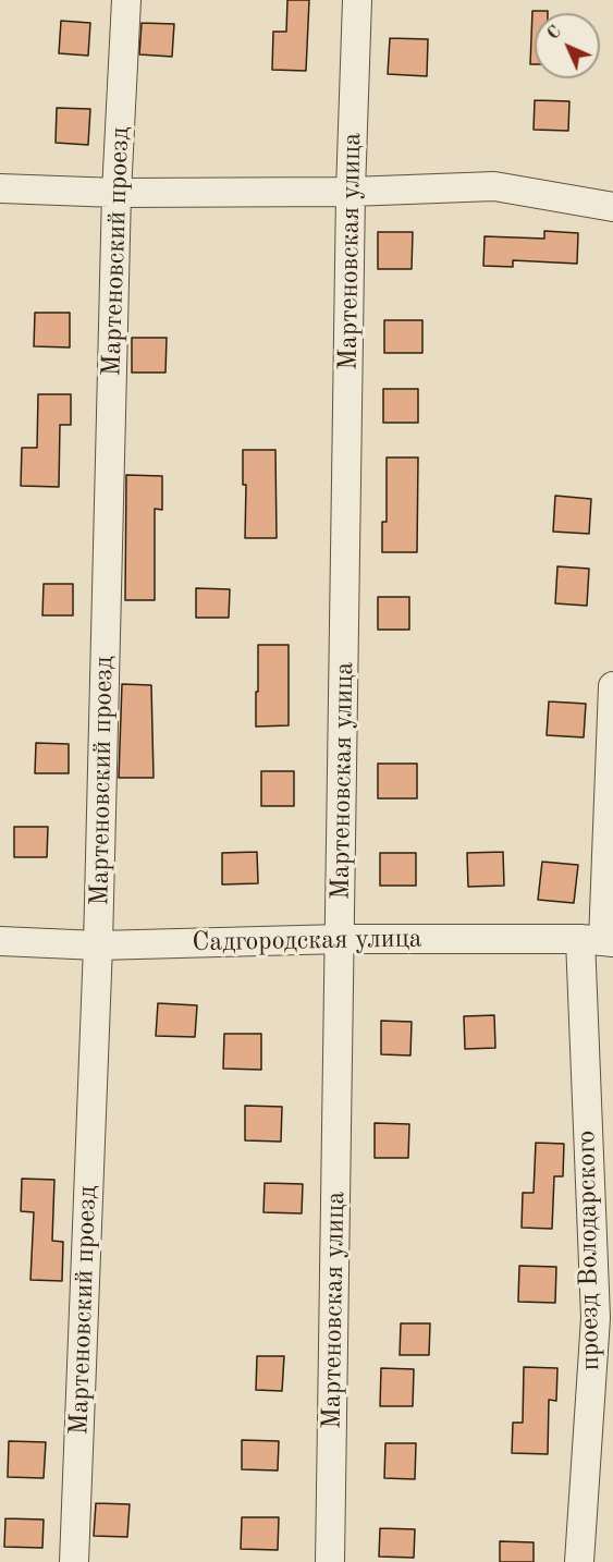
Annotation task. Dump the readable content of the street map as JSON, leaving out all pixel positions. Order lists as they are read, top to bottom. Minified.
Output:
{"streets":{"street":["Мартеновский проезд","Мартеновская улица","Садгородская улица","проезд Володарского"]},"crossings":[["Мартеновский проезд","Садгородская улица"],["Мартеновская улица","Садгородская улица"],["Садгородская улица","проезд Володарского"]],"north":"top left"}
